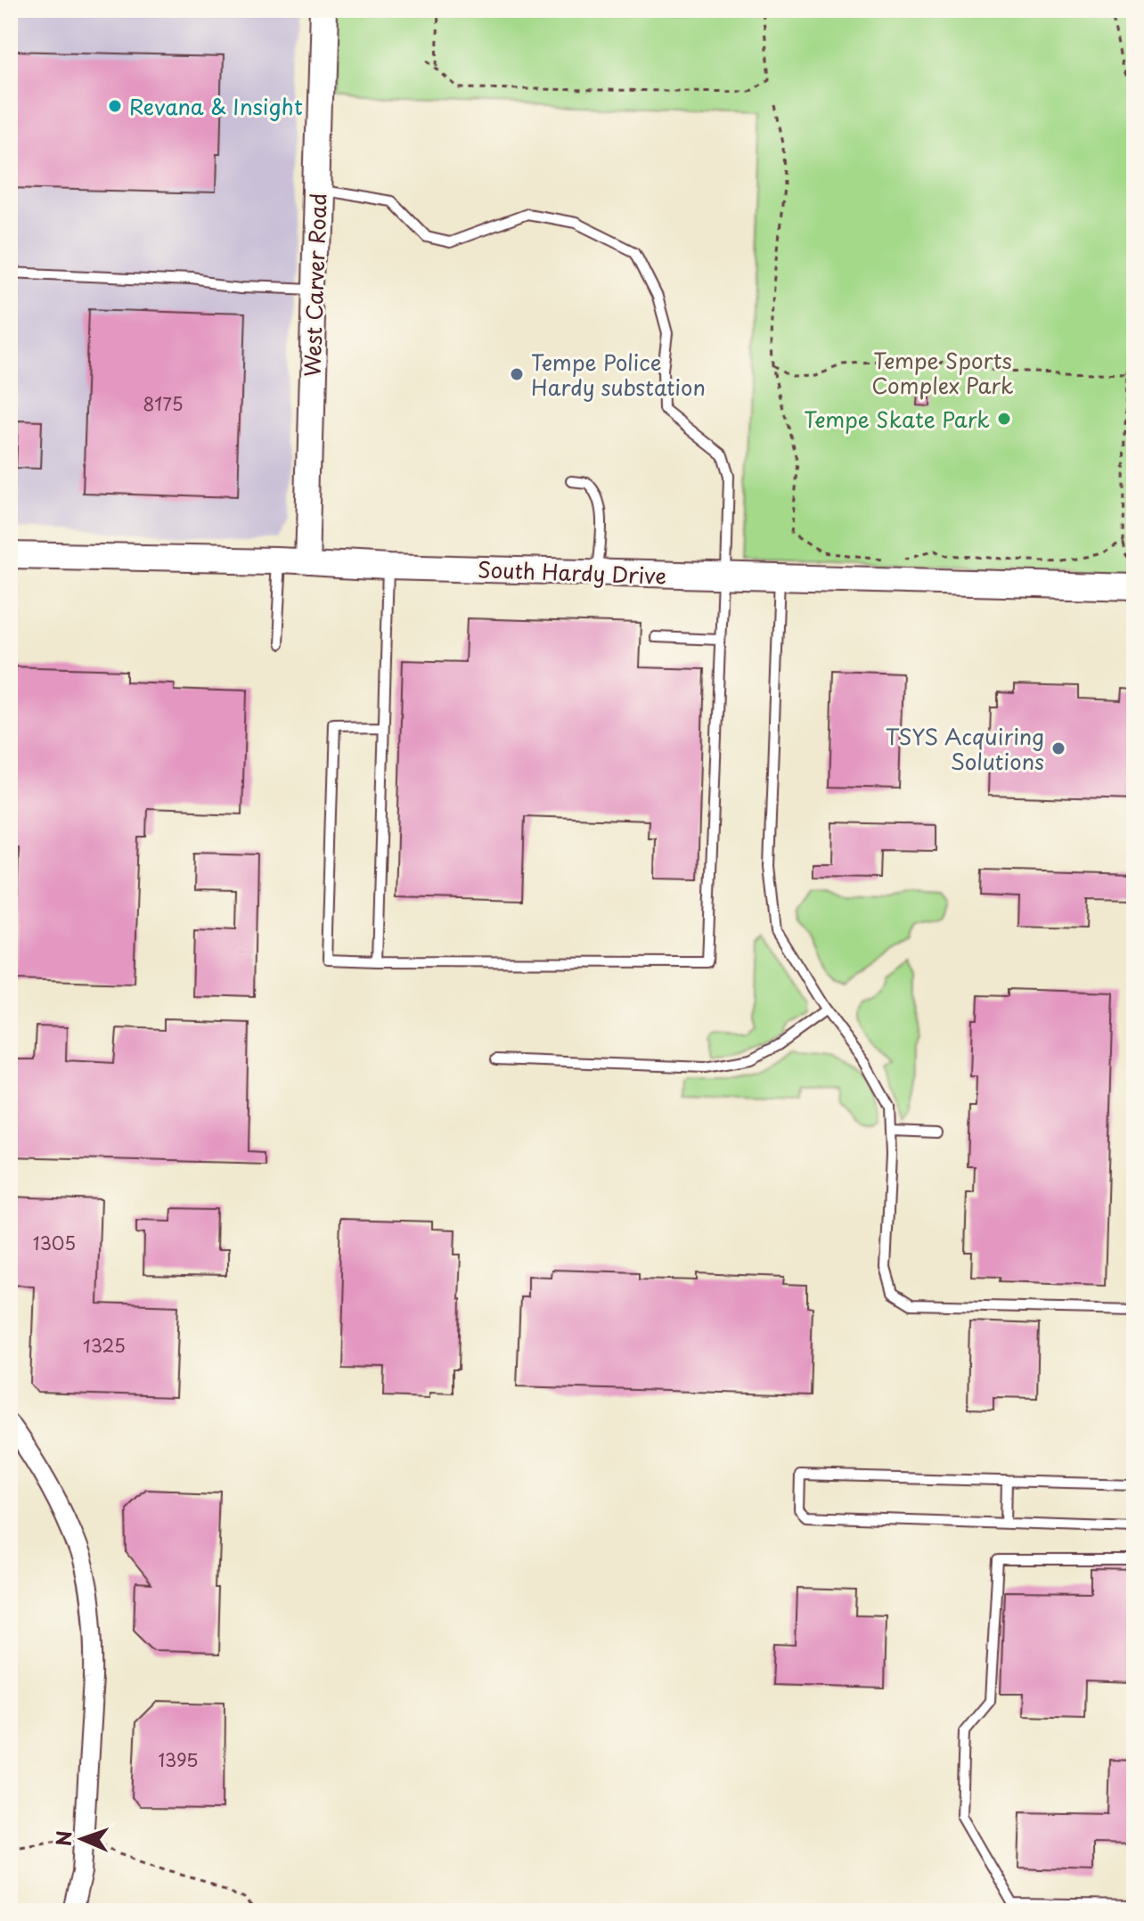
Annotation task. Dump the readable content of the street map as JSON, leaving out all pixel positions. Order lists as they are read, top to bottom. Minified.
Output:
{"streets":{"street":["West Carver Road","South Hardy Drive"]},"crossings":[["West Carver Road","South Hardy Drive"]],"parks":["Tempe Sports Complex Park"],"places":["Revana & Insight","Tempe Police Hardy substation","Tempe Skate Park","TSYS Acquiring Solutions"],"house_numbers":["8175","1305","1325","1395"],"north":"left"}
